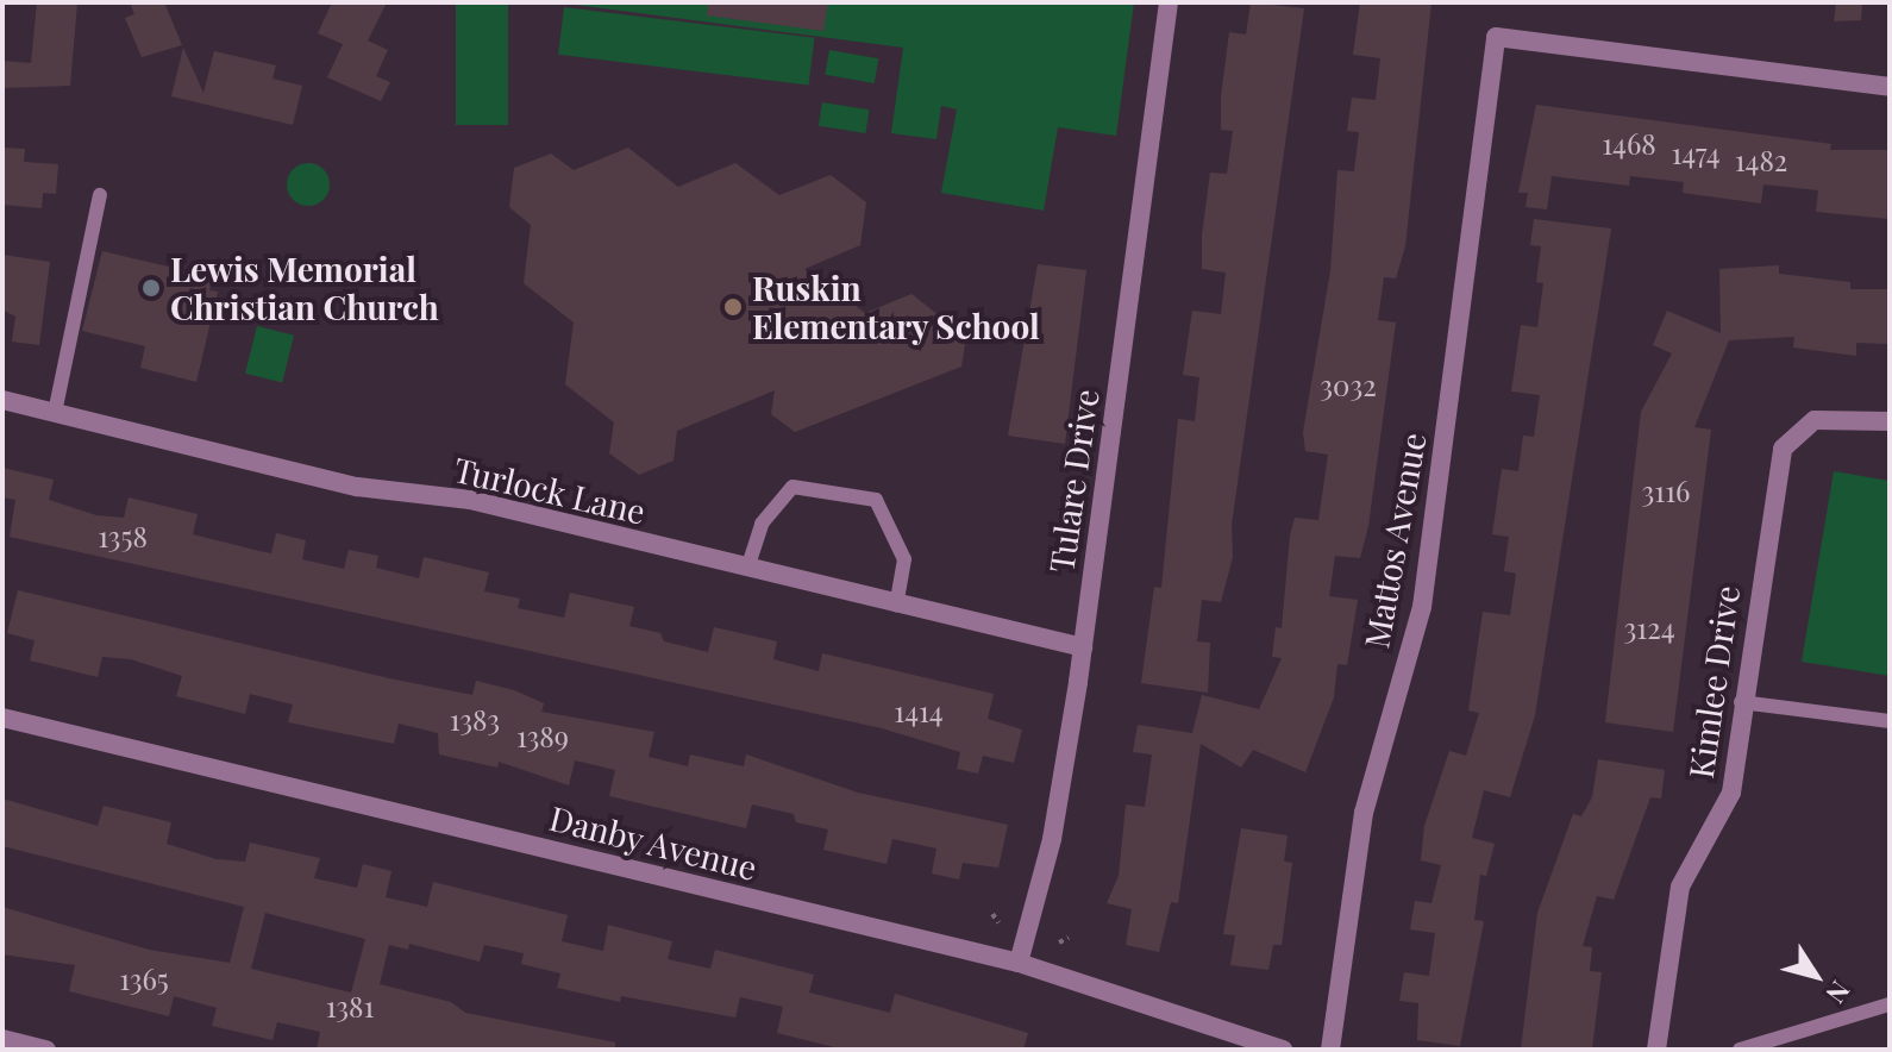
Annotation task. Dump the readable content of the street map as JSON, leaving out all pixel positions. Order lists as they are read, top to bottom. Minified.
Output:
{"streets":{"street":["Tulare Drive","Turlock Lane","Mattos Avenue","Kimlee Drive","Danby Avenue"]},"crossings":[["Tulare Drive","Turlock Lane"],["Tulare Drive","Danby Avenue"]],"places":["Lewis Memorial Christian Church","Ruskin Elementary School"],"house_numbers":["1468","1474","1482","3032","3116","1358","3124","1414","1383","1389","1365","1381"],"north":"bottom right"}
